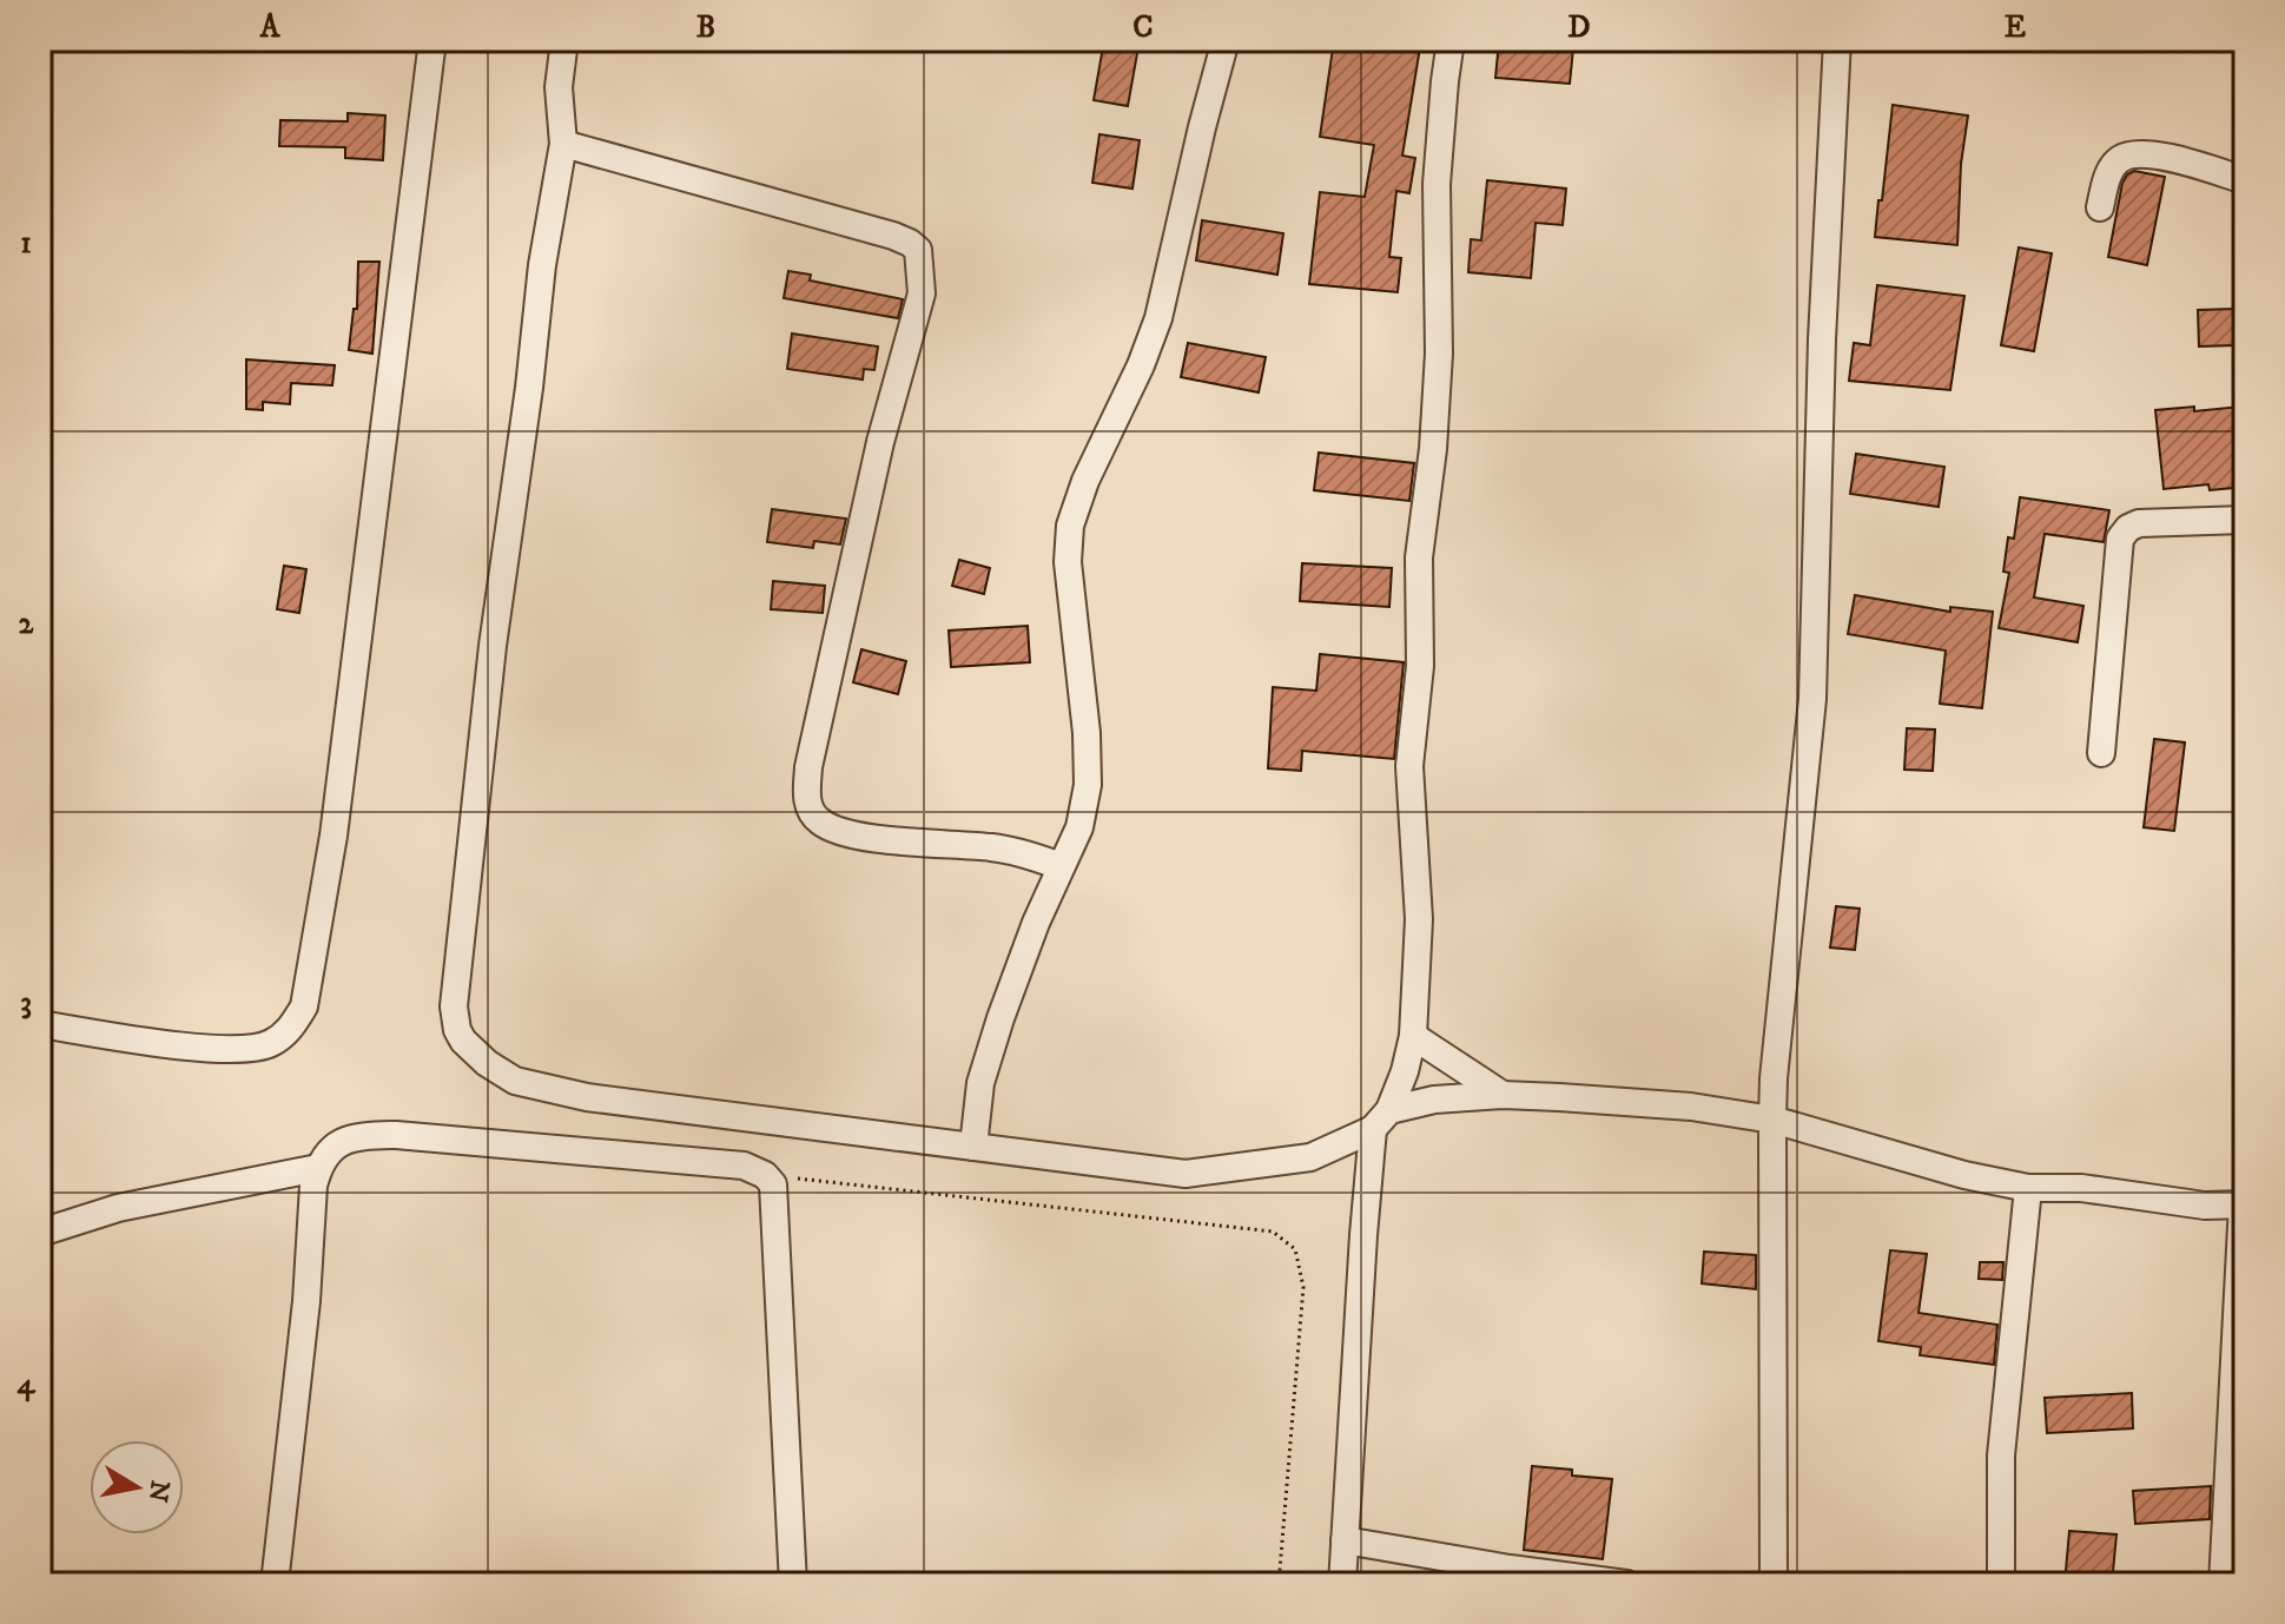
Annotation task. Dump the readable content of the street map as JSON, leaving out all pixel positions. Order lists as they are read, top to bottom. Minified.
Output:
{"north":"right","grid":{"columns":["A","B","C","D","E"],"rows":["1","2","3","4"]}}
